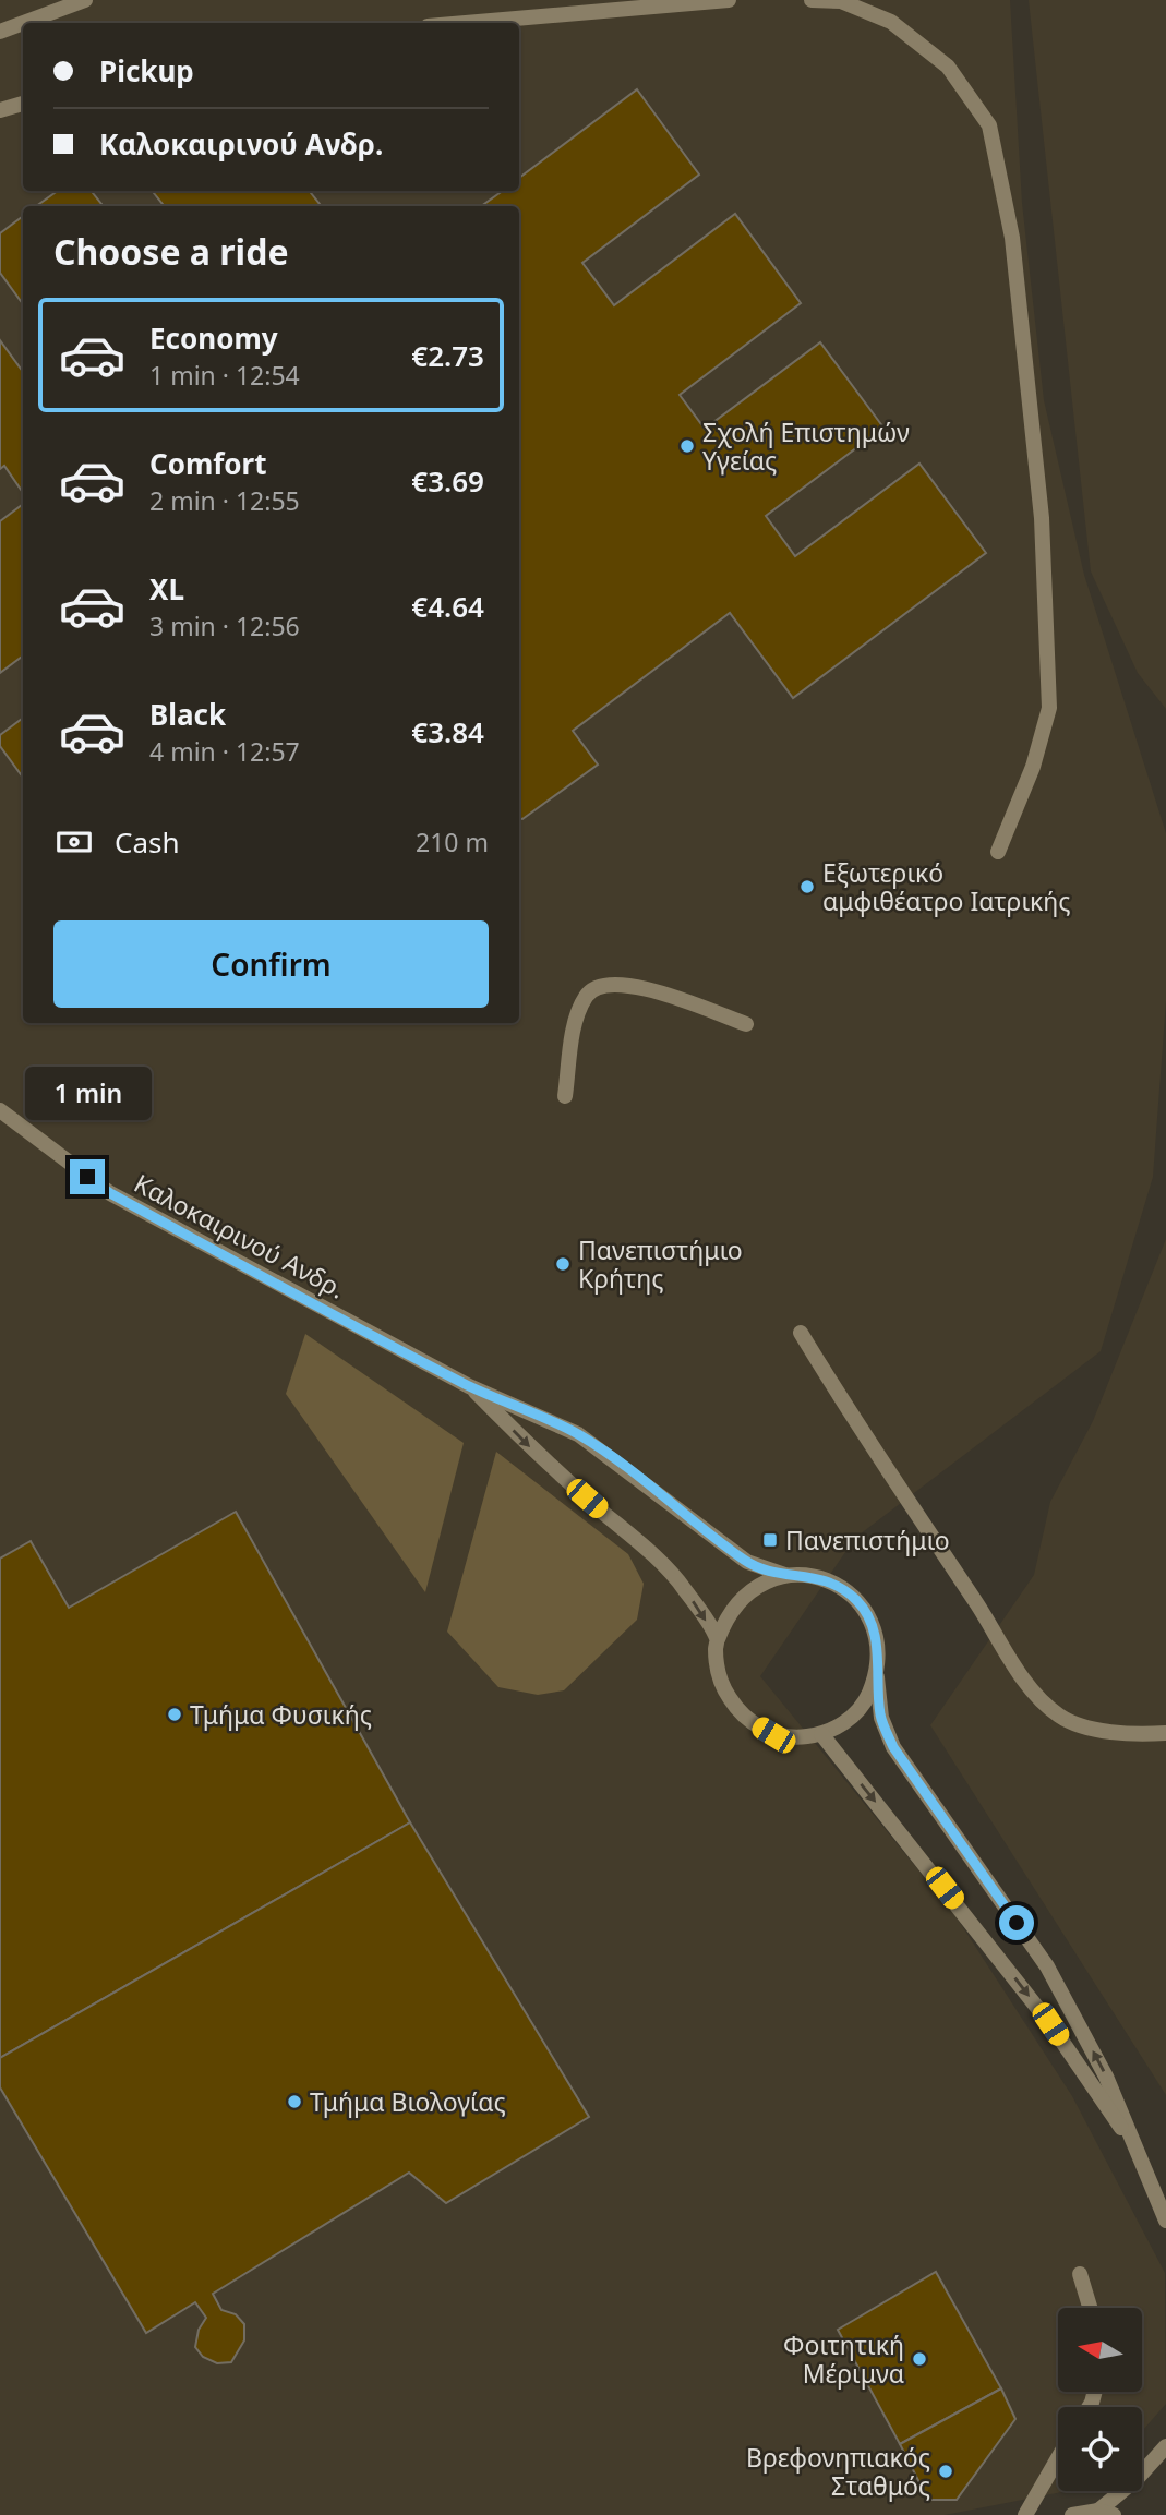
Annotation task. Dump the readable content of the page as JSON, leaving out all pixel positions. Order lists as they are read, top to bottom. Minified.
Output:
{"streets":{"street":["Καλοκαιρινού Ανδρ."]},"places":{"other":["Σχολή Επιστημών Υγείας","Εξωτερικό αμφιθέατρο Ιατρικής","Πανεπιστήμιο Κρήτης","Τμήμα Φυσικής","Τμήμα Βιολογίας","Φοιτητική Μέριμνα","Βρεφονηπιακός Σταθμός"],"transit":["Πανεπιστήμιο"]},"north":"left","page":{"banner":["Pickup","Καλοκαιρινού Ανδρ."],"heading":"Choose a ride","list":[{"name":"Economy","note":"1 min · 12:54","value":"€2.73"},{"name":"Comfort","note":"2 min · 12:55","value":"€3.69"},{"name":"XL","note":"3 min · 12:56","value":"€4.64"},{"name":"Black","note":"4 min · 12:57","value":"€3.84"}],"pay":["Cash","210 m"],"buttons":"Confirm","bubble":"1 min"}}
